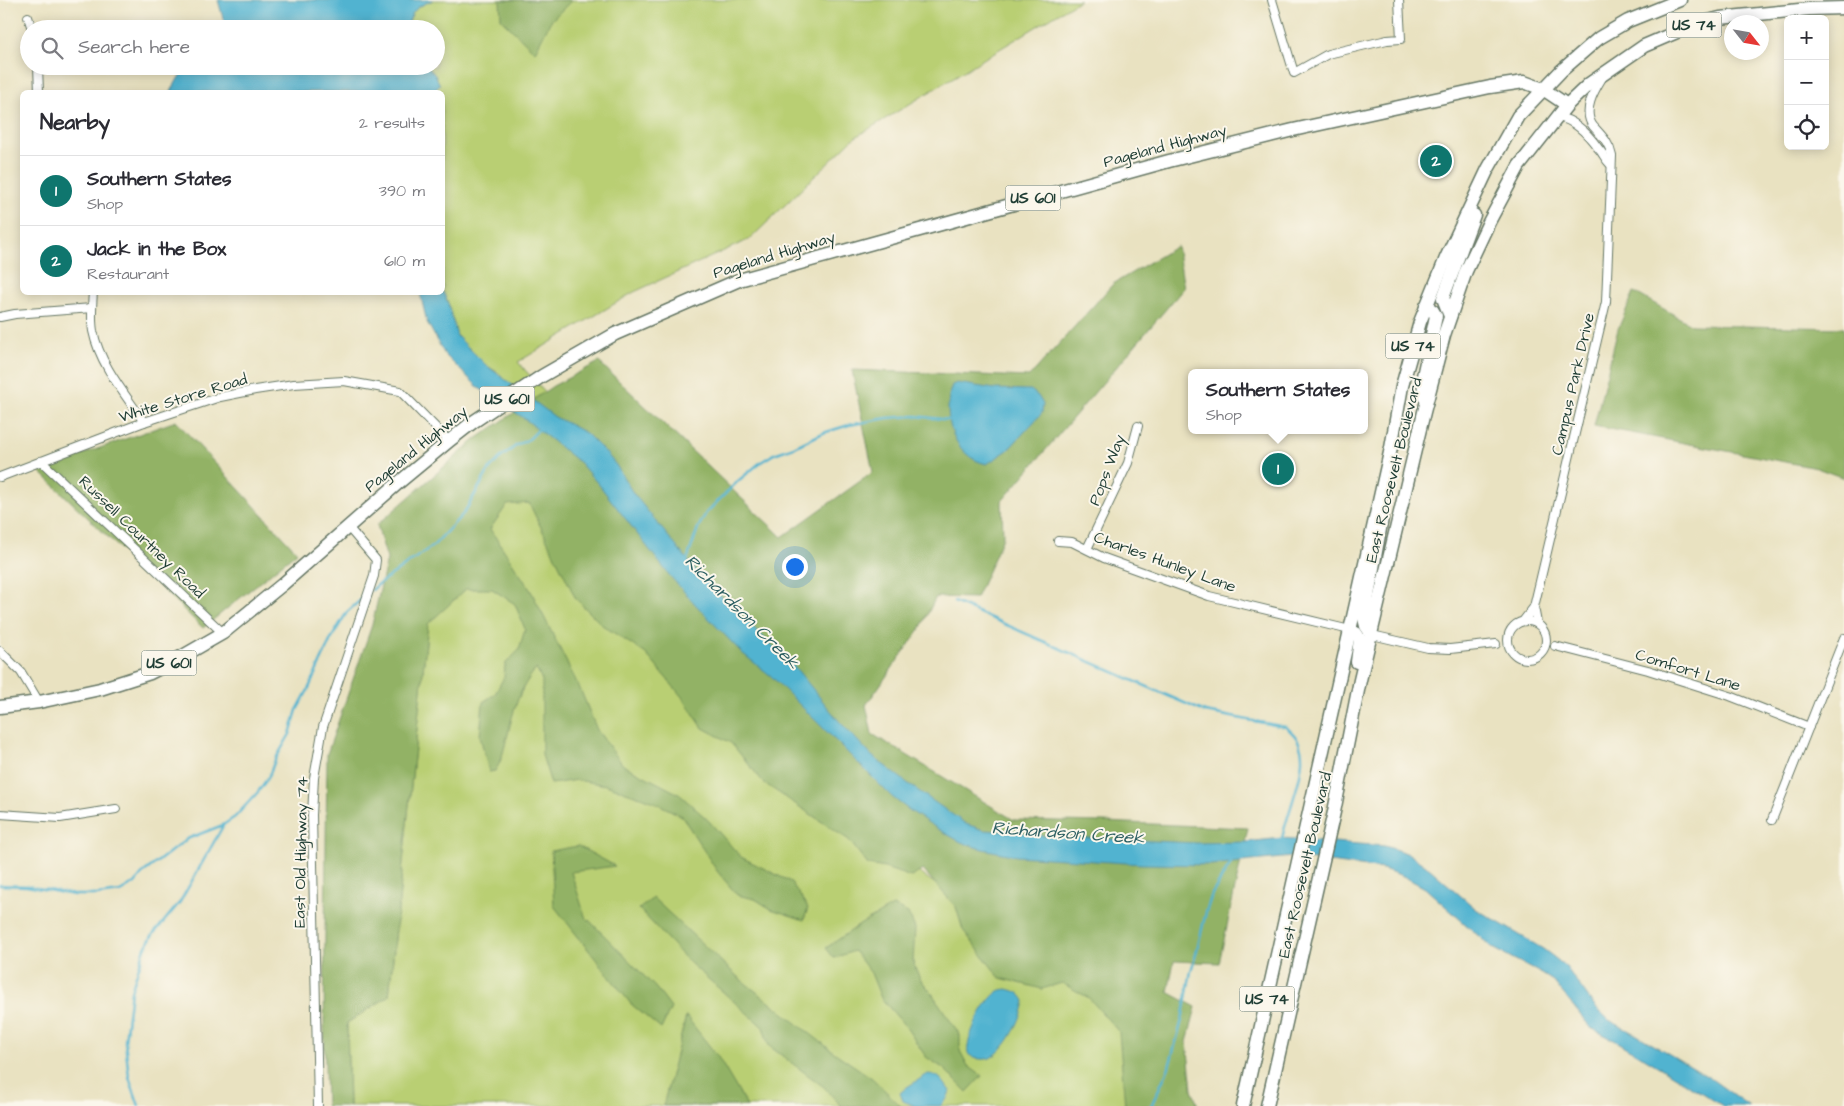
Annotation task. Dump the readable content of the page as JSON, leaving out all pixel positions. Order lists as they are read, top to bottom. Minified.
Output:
{"streets":{"highway":["US 74","Pageland Highway","US 601","East Roosevelt Boulevard"],"street":["Campus Park Drive","White Store Road","Pops Way","Russell Courtney Road","Charles Hunley Lane","Comfort Lane","East Old Highway 74"]},"crossings":[["Pageland Highway","White Store Road"],["Pageland Highway","East Roosevelt Boulevard"],["Pageland Highway","Russell Courtney Road"],["Pageland Highway","East Old Highway 74"],["Campus Park Drive","East Roosevelt Boulevard"],["Campus Park Drive","Comfort Lane"],["White Store Road","Russell Courtney Road"],["Pops Way","Charles Hunley Lane"],["East Roosevelt Boulevard","Charles Hunley Lane"]],"water":["Richardson Creek"],"north":"bottom right","page":{"map_buttons":["+","−"],"search":"Search here","heading":["Nearby","2 results"],"pins":["2","1"],"list":[{"mark":"1","name":"Southern States","note":"Shop","value":"390 m"},{"mark":"2","name":"Jack in the Box","note":"Restaurant","value":"610 m"}],"popup":["Southern States","Shop"]}}
